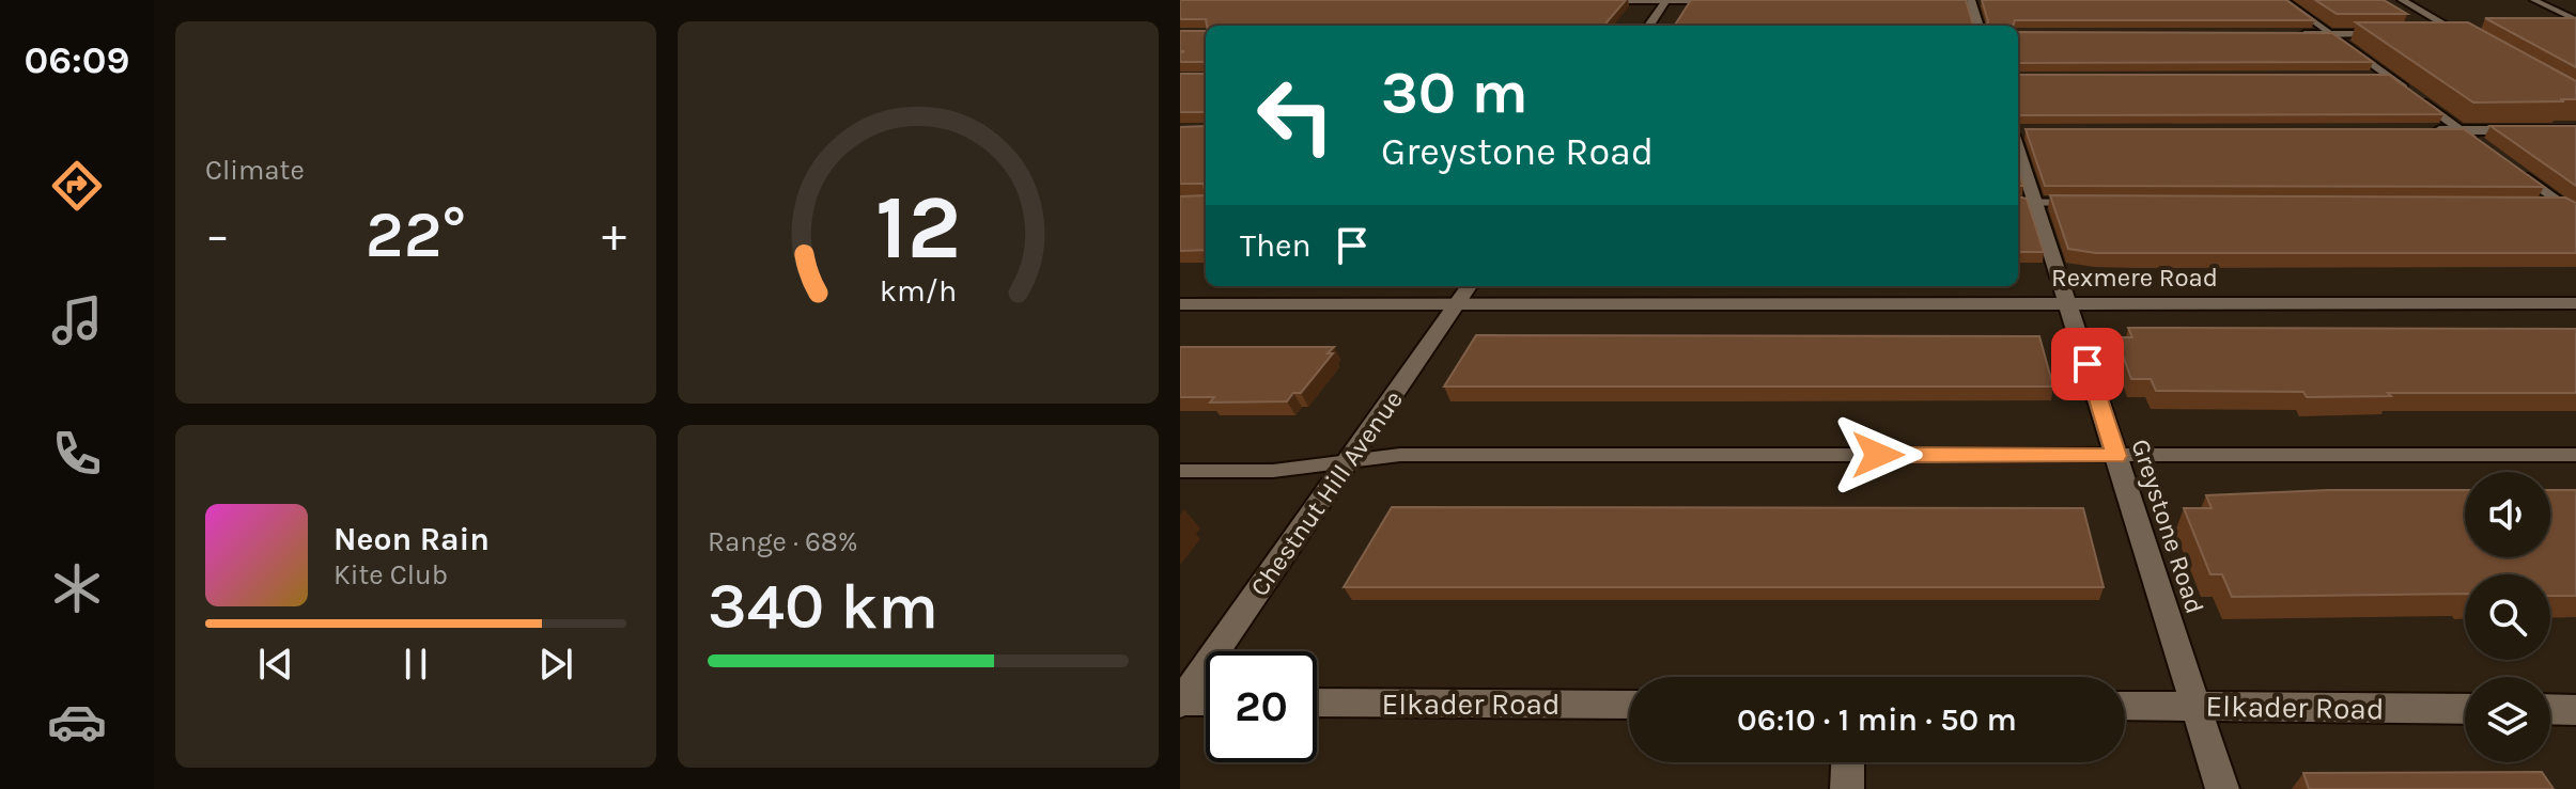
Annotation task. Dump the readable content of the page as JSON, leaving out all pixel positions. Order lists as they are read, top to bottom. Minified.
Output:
{"streets":{"street":["Rexmere Road","Chestnut Hill Avenue","Greystone Road","Elkader Road"]},"crossings":[["Rexmere Road","Chestnut Hill Avenue"],["Rexmere Road","Greystone Road"],["Greystone Road","Elkader Road"]],"page":{"tabs":"06:09","tile":["Climate",["Range · 68%","340 km"]],"turn":["30 m","Greystone Road"],"heat":["−","22°","+"],"then":"Then","song":["Neon Rain","Kite Club"],"limit":"20","trip":"06:10 · 1 min · 50 m","gauge":["12","km/h"]}}
